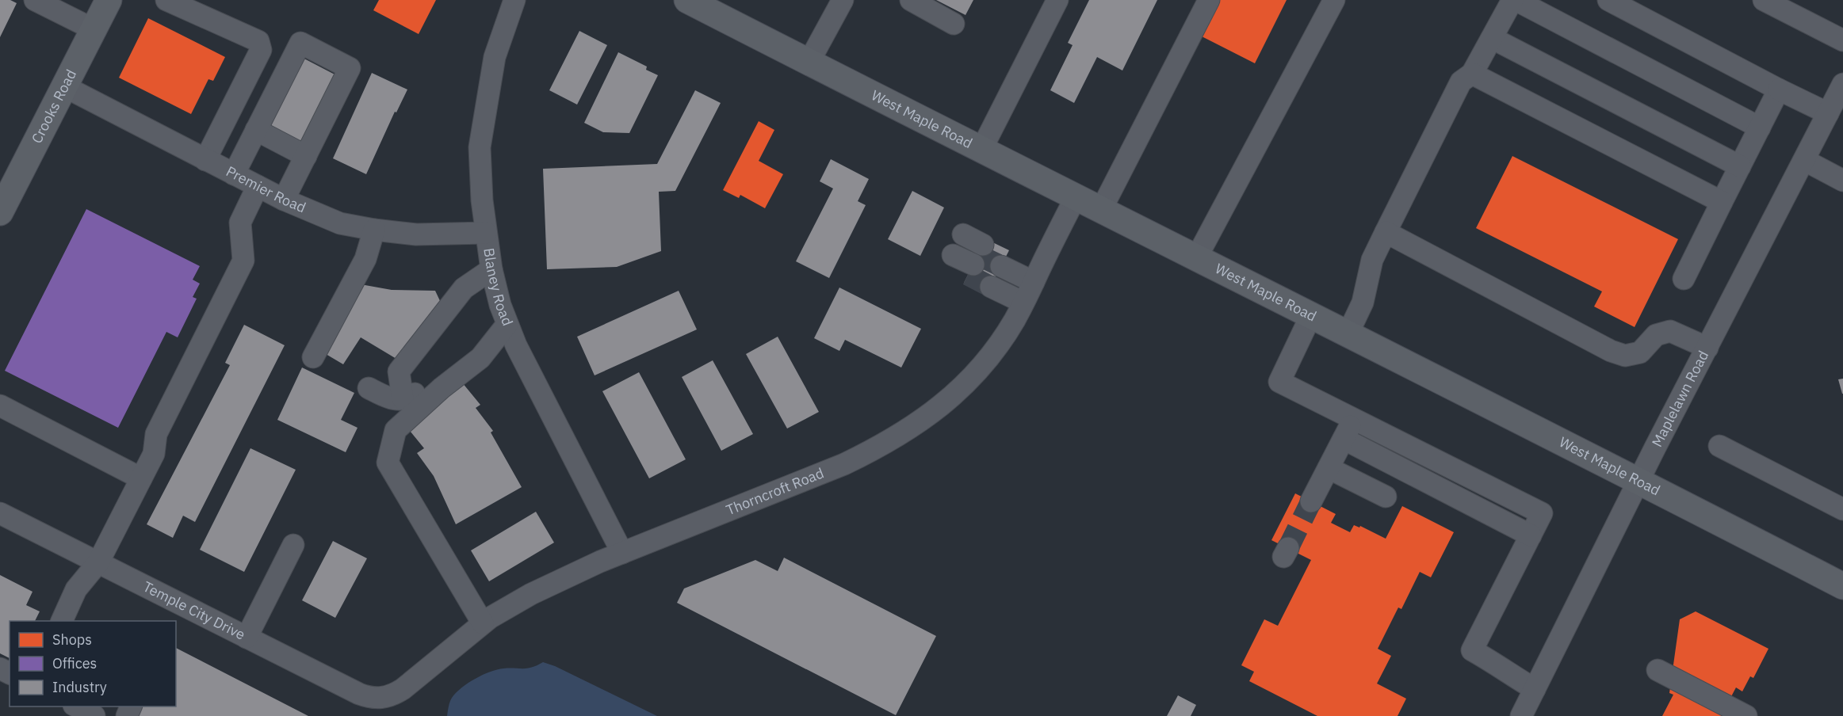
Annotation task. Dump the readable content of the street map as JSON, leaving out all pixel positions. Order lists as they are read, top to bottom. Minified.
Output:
{"streets":{"main road":["Crooks Road","West Maple Road"],"street":["Premier Road","Blaney Road","Maplelawn Road","Thorncroft Road","Temple City Drive"]},"crossings":[["Crooks Road","Premier Road"],["West Maple Road","Maplelawn Road"],["West Maple Road","Thorncroft Road"],["Premier Road","Blaney Road"],["Blaney Road","Thorncroft Road"],["Thorncroft Road","Temple City Drive"]],"legend":["Shops","Offices","Industry"]}
